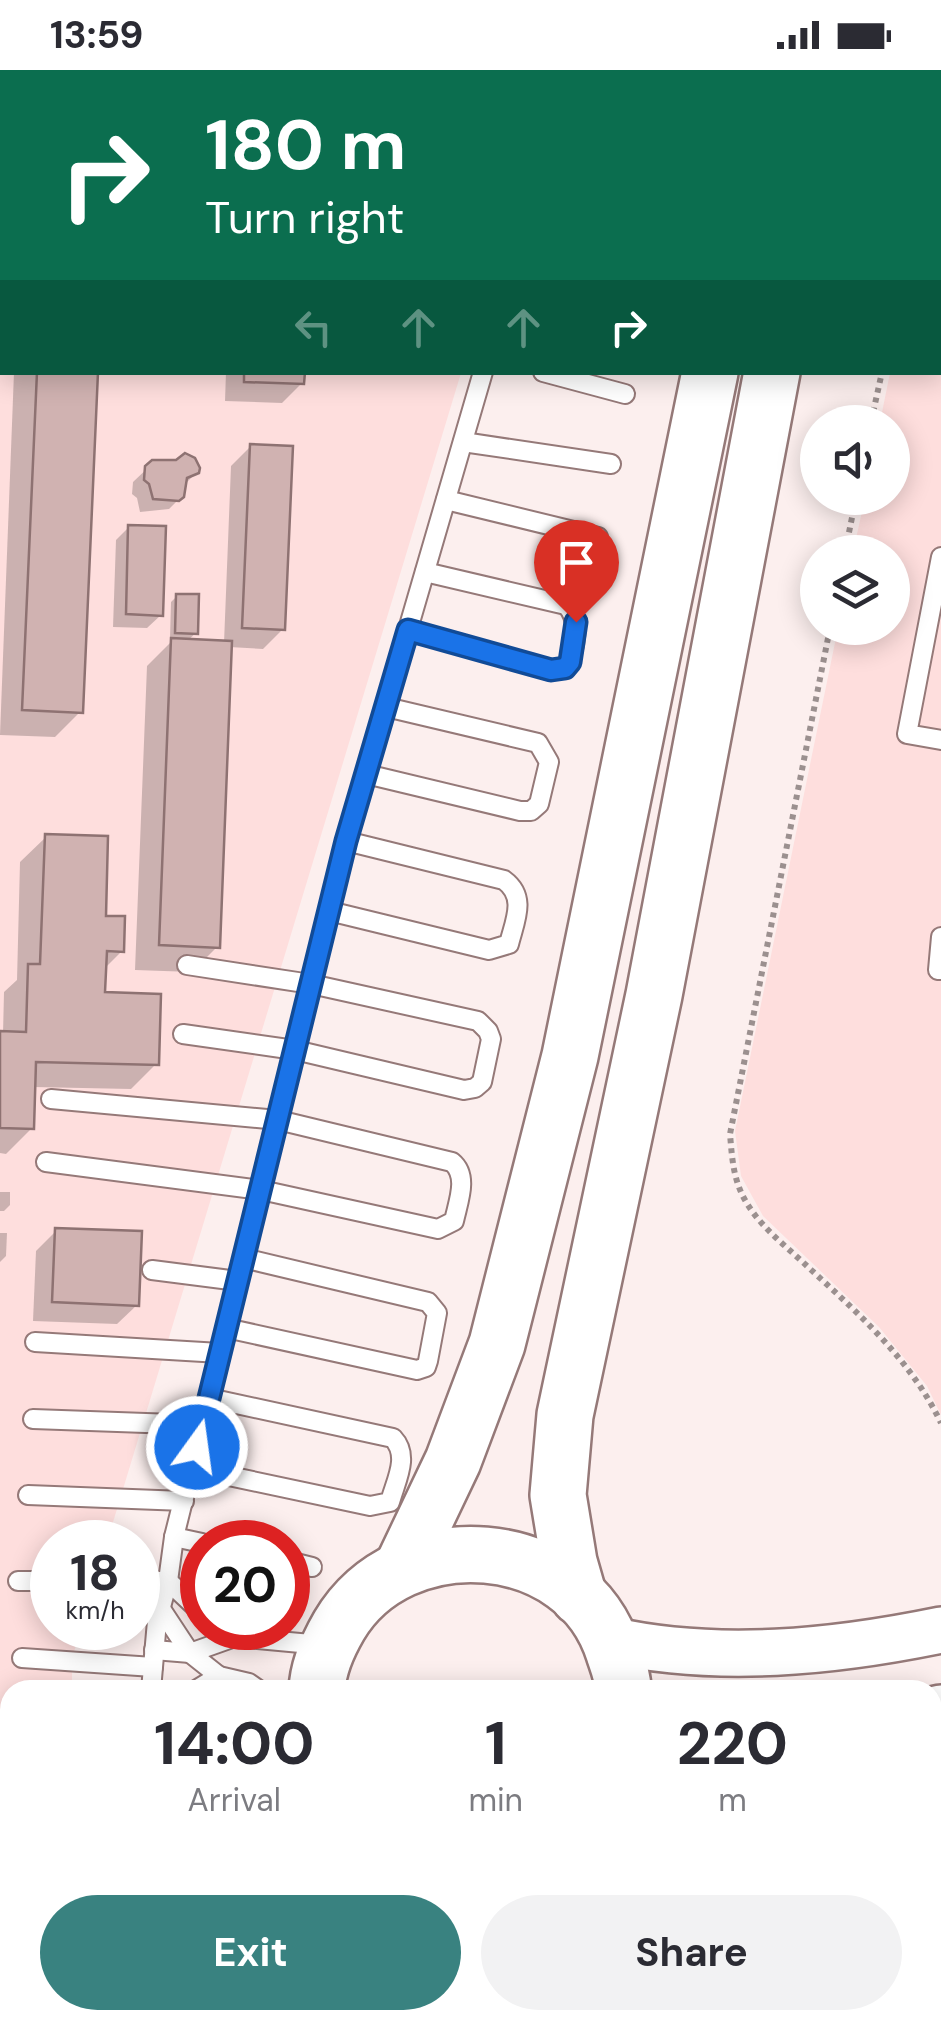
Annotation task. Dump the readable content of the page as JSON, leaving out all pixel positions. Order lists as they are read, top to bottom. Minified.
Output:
{"page":{"status":"13:59","turn":["180 m","Turn right"],"speed":"18 km/h","limit":"20","eta":["14:00","Arrival","1","min","220","m"],"buttons":["Exit","Share"]}}
